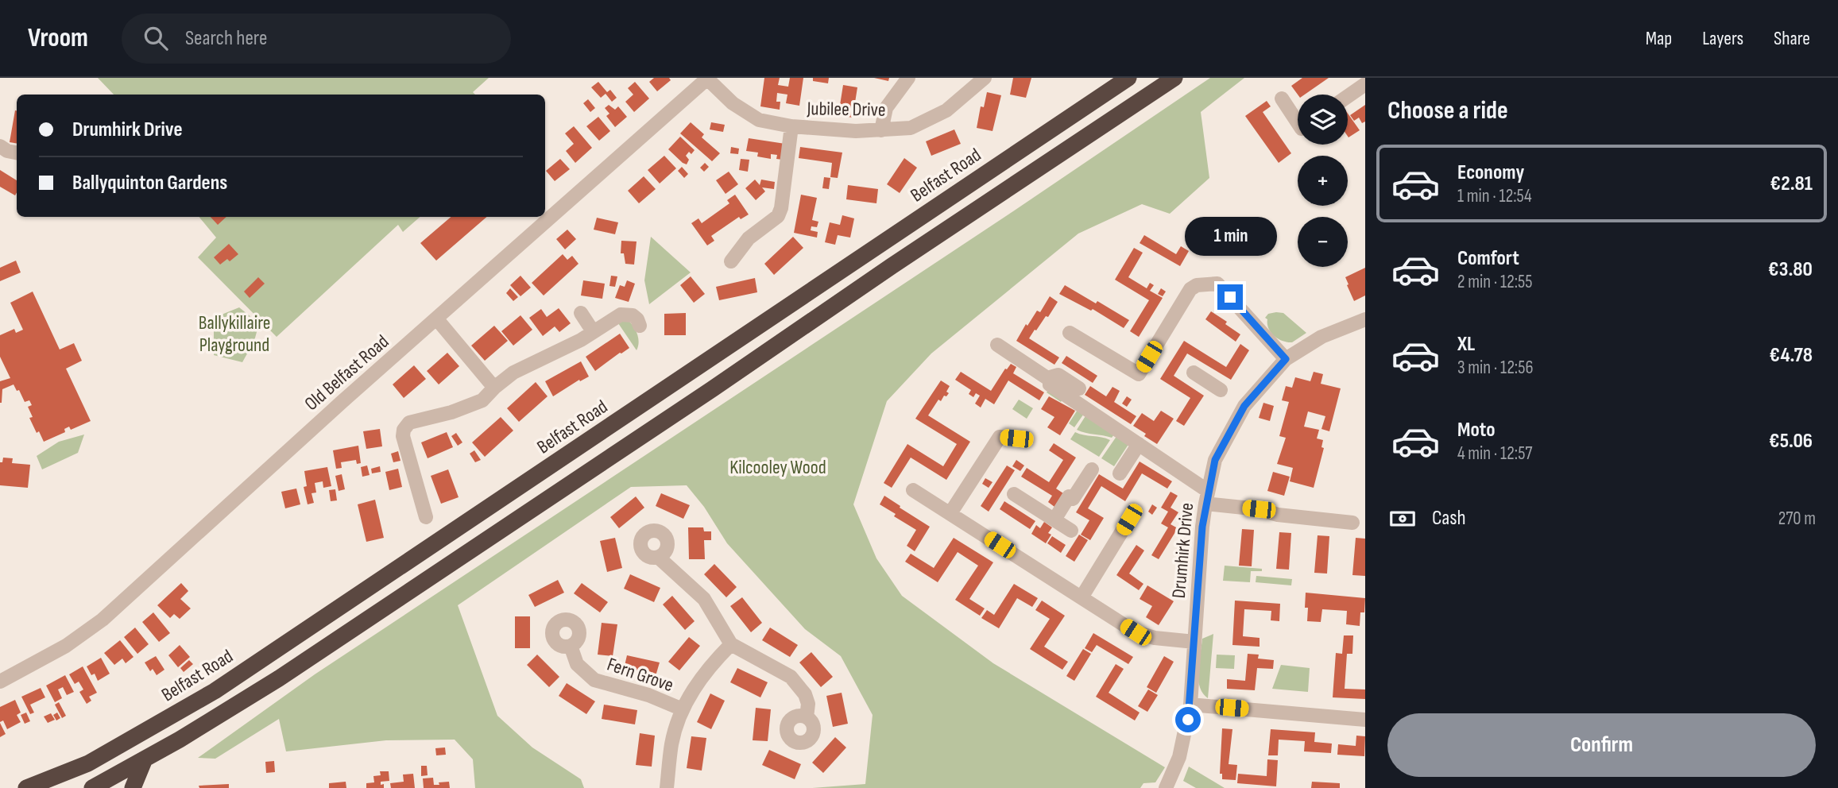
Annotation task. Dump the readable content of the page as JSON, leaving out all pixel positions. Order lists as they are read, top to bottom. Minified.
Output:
{"streets":{"highway":["Belfast Road"],"street":["Jubilee Drive","Old Belfast Road","Drumhirk Drive","Fern Grove"]},"crossings":[["Jubilee Drive","Old Belfast Road"]],"parks":["Ballykillaire Playground","Kilcooley Wood"],"page":{"header":"Vroom","search":"Search here","nav":["Map","Layers","Share"],"heading":"Choose a ride","map_buttons":["+","−"],"banner":["Drumhirk Drive","Ballyquinton Gardens"],"list":[{"name":"Economy","note":"1 min · 12:54","value":"€2.81"},{"name":"Comfort","note":"2 min · 12:55","value":"€3.80"},{"name":"XL","note":"3 min · 12:56","value":"€4.78"},{"name":"Moto","note":"4 min · 12:57","value":"€5.06"}],"bubble":"1 min","pay":["Cash","270 m"],"buttons":"Confirm"}}
